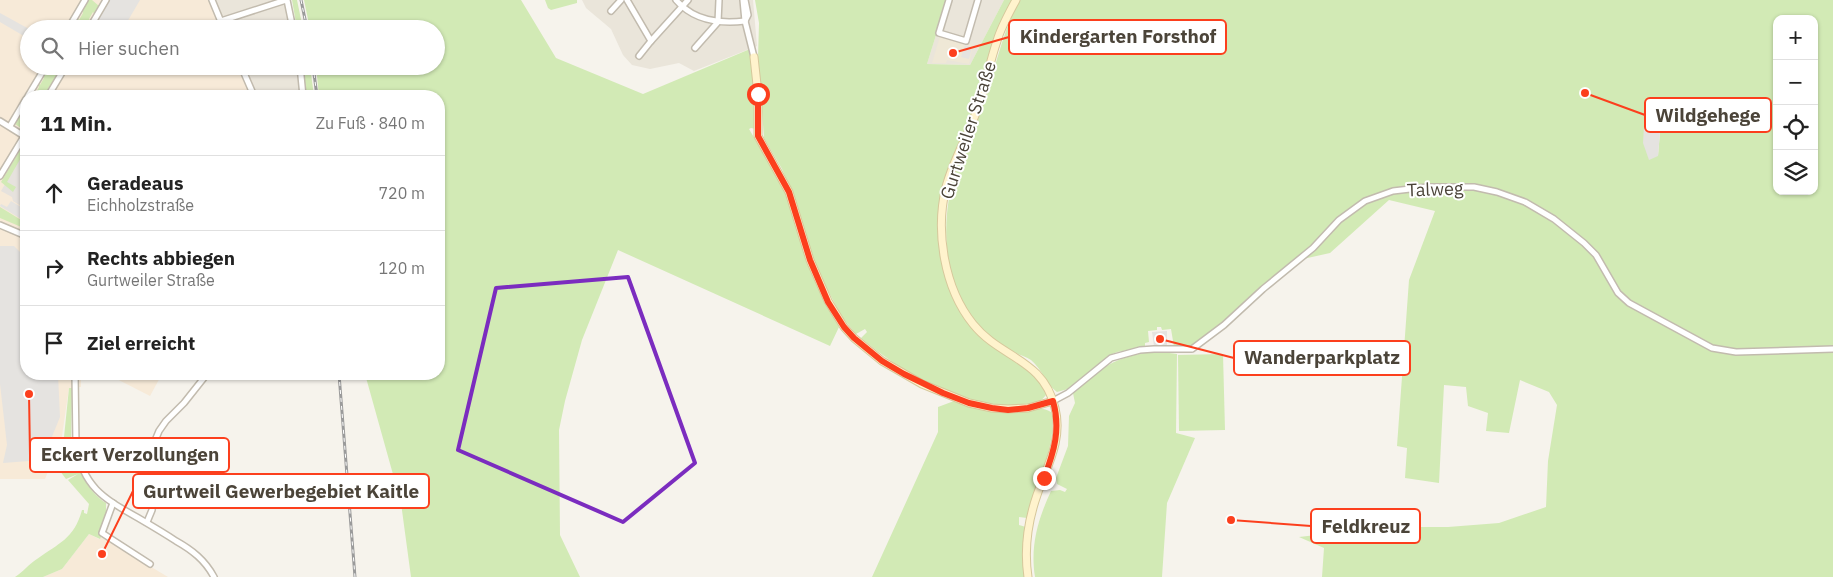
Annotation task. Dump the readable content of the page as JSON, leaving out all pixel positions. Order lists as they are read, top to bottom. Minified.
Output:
{"streets":{"main road":["Gurtweiler Straße"],"street":["Talweg"]},"crossings":[["Gurtweiler Straße","Talweg"]],"places":["Kindergarten Forsthof","Wildgehege","Wanderparkplatz","Eckert Verzollungen","Feldkreuz","Gurtweil Gewerbegebiet Kaitle"],"page":{"map_buttons":["+","−"],"search":"Hier suchen","heading":["11 Min.","Zu Fuß · 840 m"],"list":[["Geradeaus","Eichholzstraße","720 m"],["Rechts abbiegen","Gurtweiler Straße","120 m"],"Ziel erreicht"]}}
